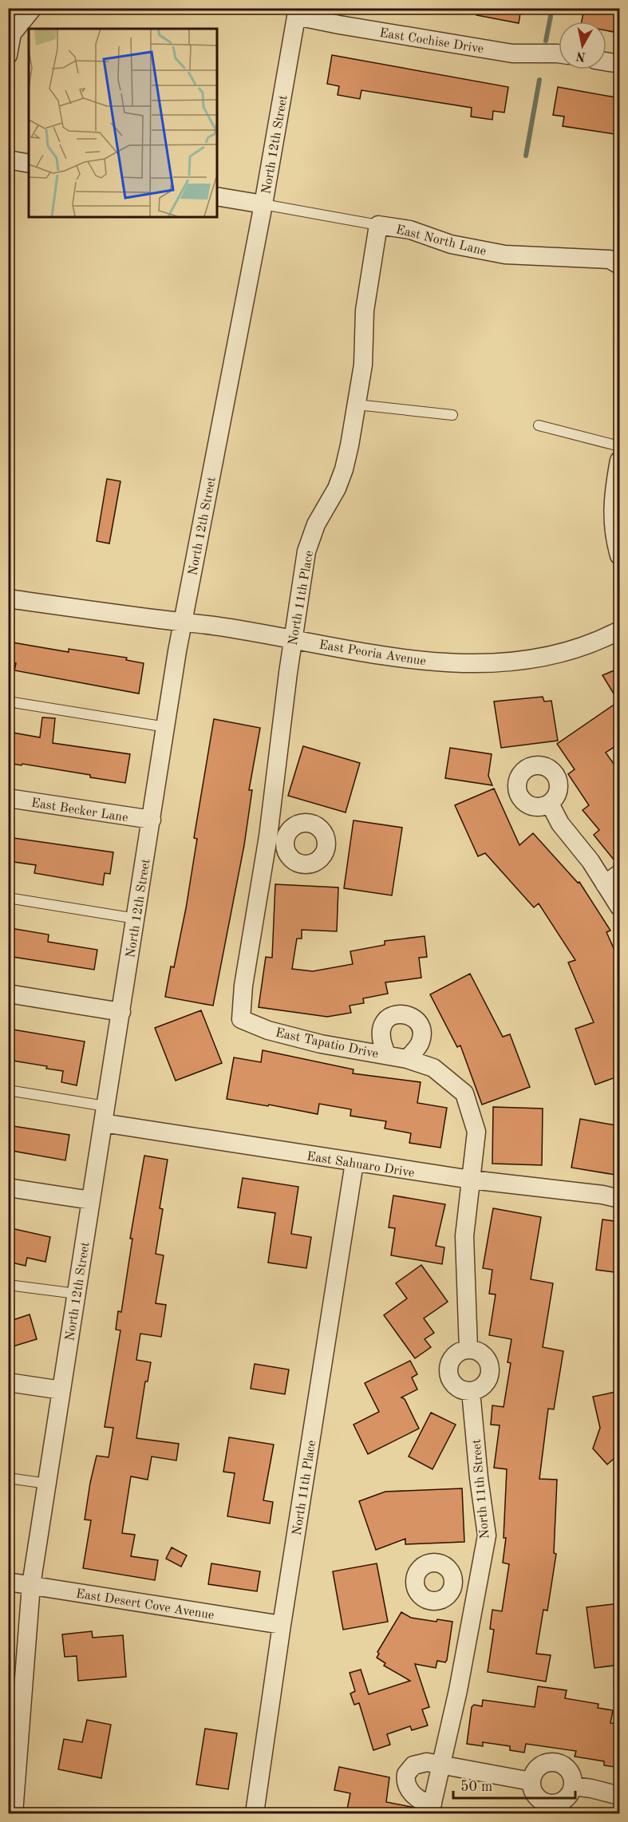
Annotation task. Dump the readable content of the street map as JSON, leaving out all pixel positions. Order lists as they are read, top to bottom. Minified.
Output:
{"streets":{"street":["East Cochise Drive","North 12th Street","East North Lane","North 11th Place","East Peoria Avenue","East Becker Lane","East Tapatio Drive","East Sahuaro Drive","North 11th Street","East Desert Cove Avenue"]},"crossings":[["East Cochise Drive","North 12th Street"],["North 12th Street","East North Lane"],["North 12th Street","East Peoria Avenue"],["North 12th Street","East Becker Lane"],["North 12th Street","East Sahuaro Drive"],["North 12th Street","East Desert Cove Avenue"],["East North Lane","North 11th Place"],["North 11th Place","East Peoria Avenue"],["North 11th Place","East Tapatio Drive"],["North 11th Place","East Sahuaro Drive"],["North 11th Place","East Desert Cove Avenue"],["East Tapatio Drive","East Sahuaro Drive"]],"scale_bar":"50 m","north":"bottom"}
